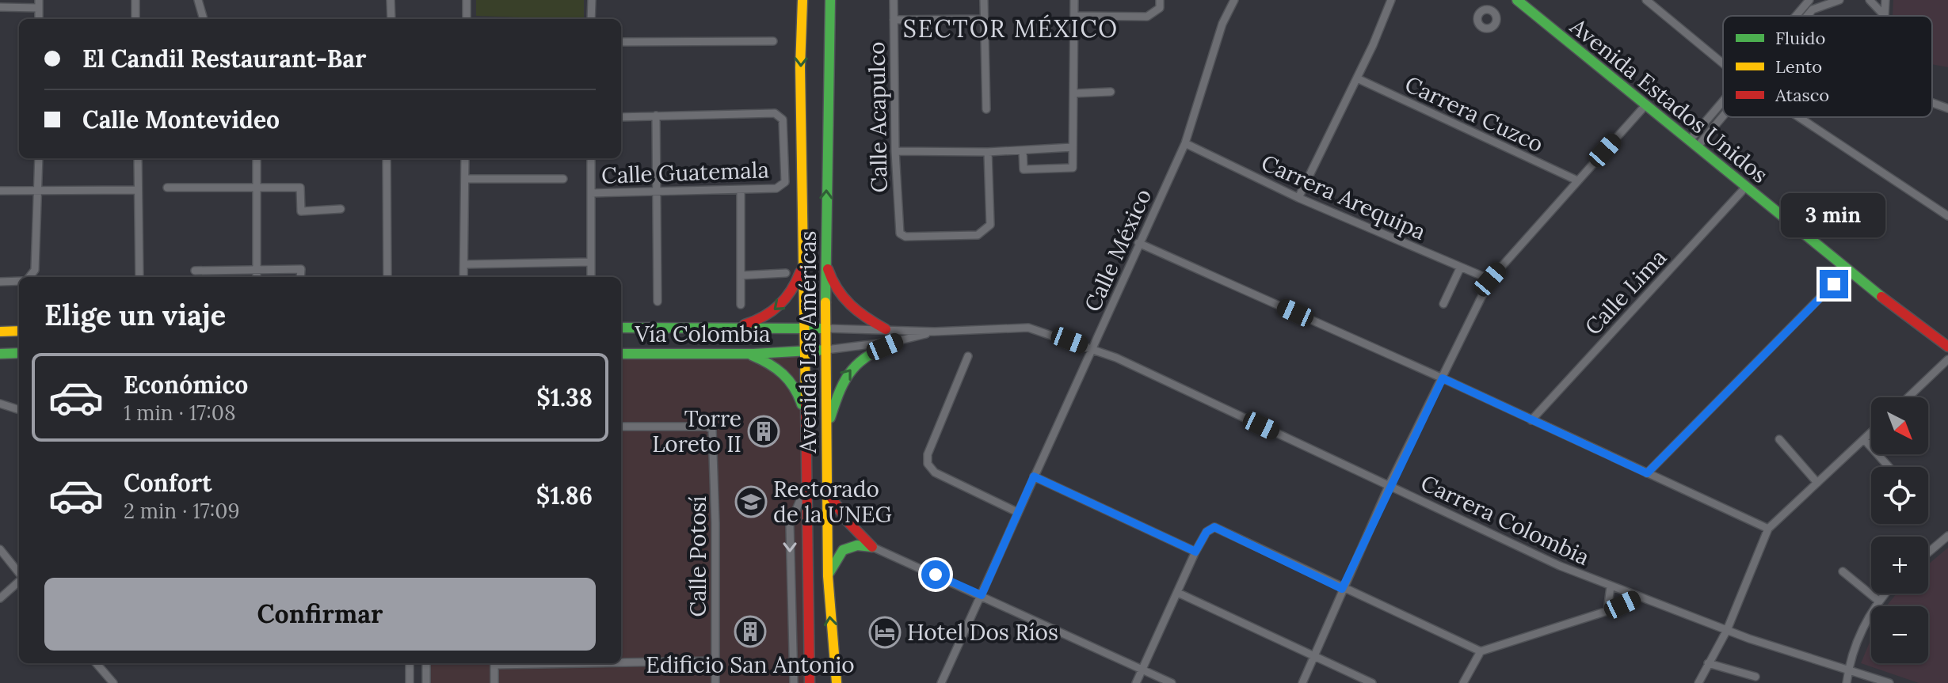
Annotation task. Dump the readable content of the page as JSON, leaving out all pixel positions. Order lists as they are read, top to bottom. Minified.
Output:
{"streets":{"main road":["Avenida Estados Unidos","Vía Colombia","Avenida Las Américas"],"street":["Carrera Cuzco","Calle Acapulco","Calle Guatemala","Carrera Arequipa","Calle México","Calle Lima","Carrera Colombia","Calle Potosí"]},"crossings":[["Avenida Estados Unidos","Calle Lima"],["Carrera Arequipa","Calle México"],["Calle México","Carrera Colombia"],["Vía Colombia","Avenida Las Américas"],["Vía Colombia","Carrera Colombia"],["Avenida Las Américas","Carrera Colombia"]],"districts":["SECTOR MÉXICO"],"places":{"building":["Torre Loreto II","Edificio San Antonio"],"school or university":["Rectorado de la UNEG"],"hotel":["Hotel Dos Ríos"]},"legend":["Fluido","Lento","Atasco"],"north":"bottom right","page":{"banner":["El Candil Restaurant-Bar","Calle Montevideo"],"bubble":"3 min","heading":"Elige un viaje","list":[{"name":"Económico","note":"1 min · 17:08","value":"$1.38"},{"name":"Confort","note":"2 min · 17:09","value":"$1.86"}],"map_buttons":["+","−"],"buttons":"Confirmar"}}
